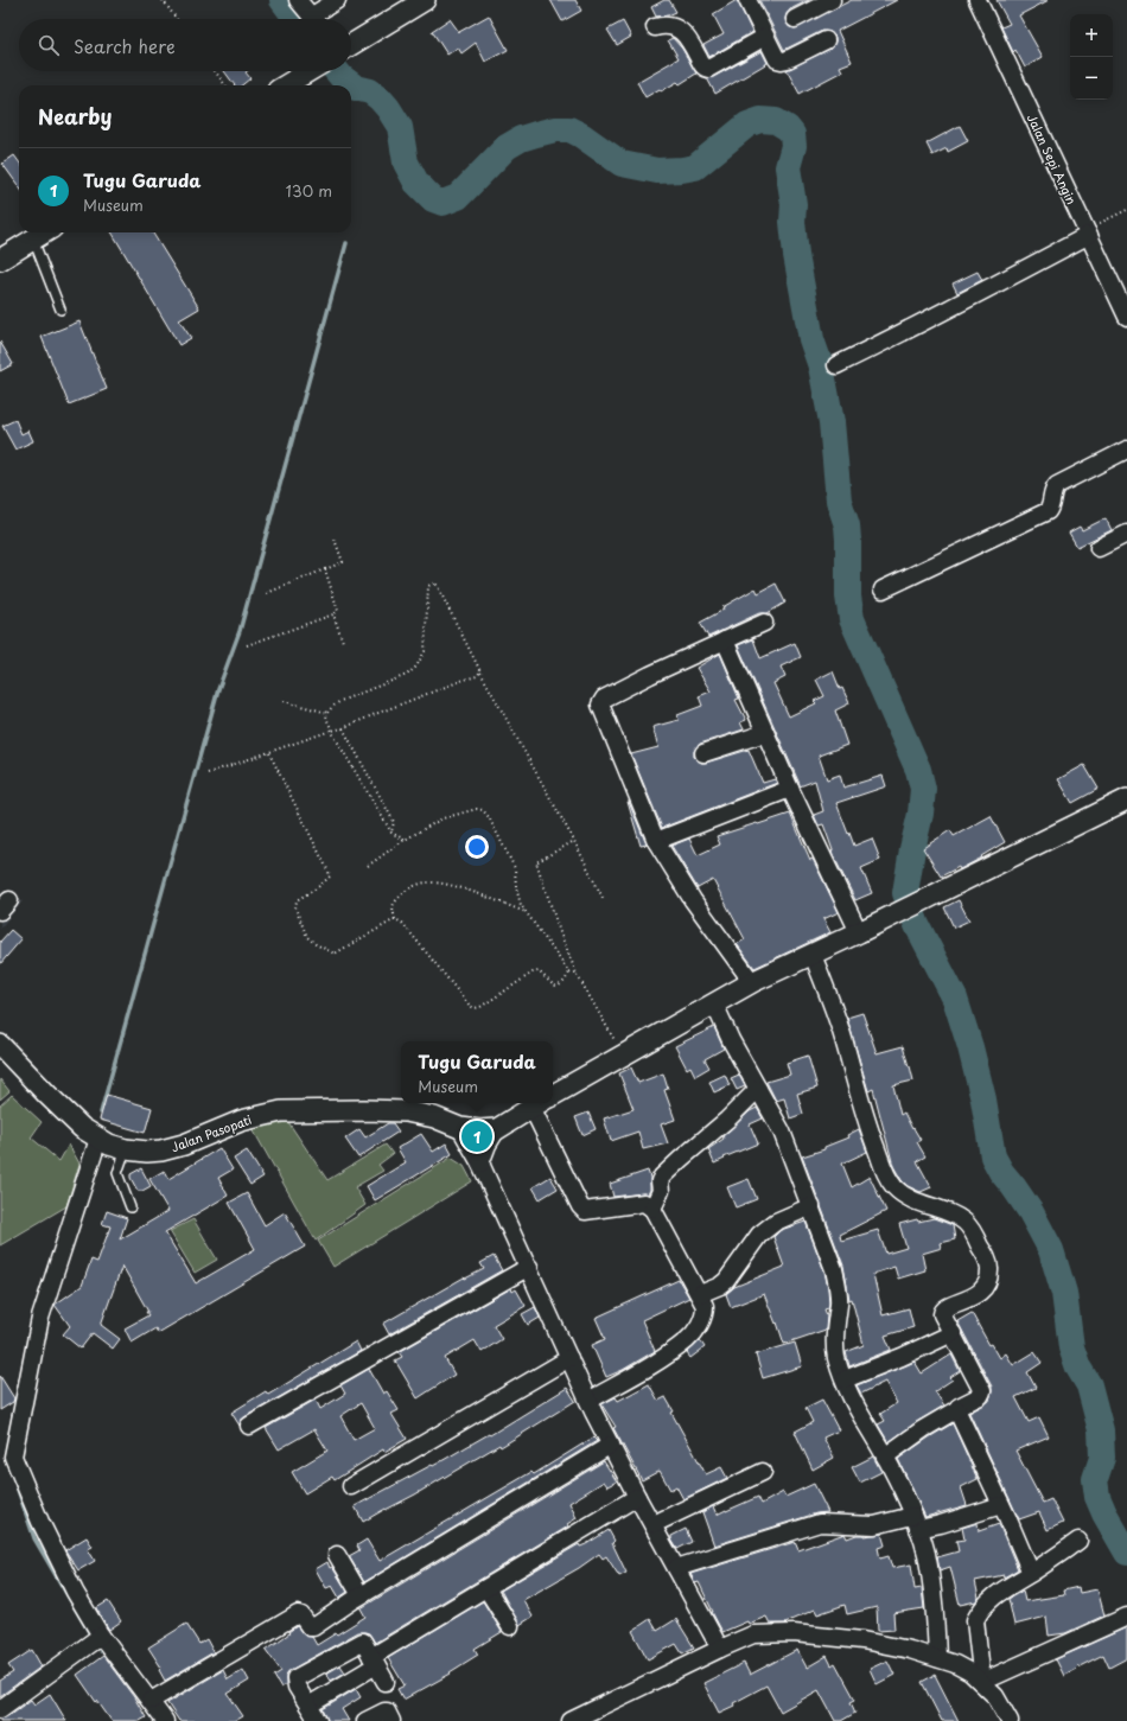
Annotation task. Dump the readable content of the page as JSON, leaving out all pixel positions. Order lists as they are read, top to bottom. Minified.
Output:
{"streets":{"street":["Jalan Sepi Angin","Jalan Pasopati"]},"page":{"map_buttons":["+","−"],"search":"Search here","heading":"Nearby","list":[{"mark":"1","name":"Tugu Garuda","note":"Museum","value":"130 m"}],"popup":["Tugu Garuda","Museum"],"pins":"1"}}
